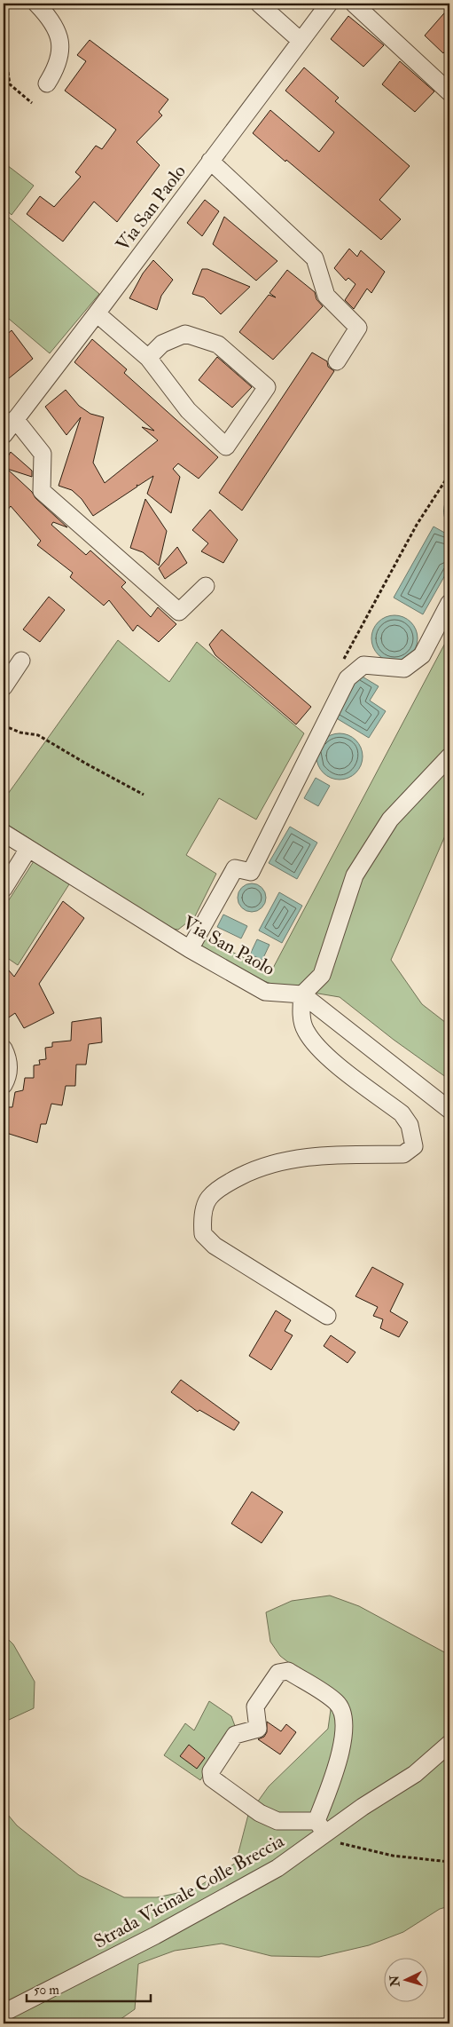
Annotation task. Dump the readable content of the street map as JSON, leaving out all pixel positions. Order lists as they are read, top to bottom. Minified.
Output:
{"streets":{"street":["Via San Paolo","Strada Vicinale Colle Breccia"]},"scale_bar":"50 m","north":"left"}
